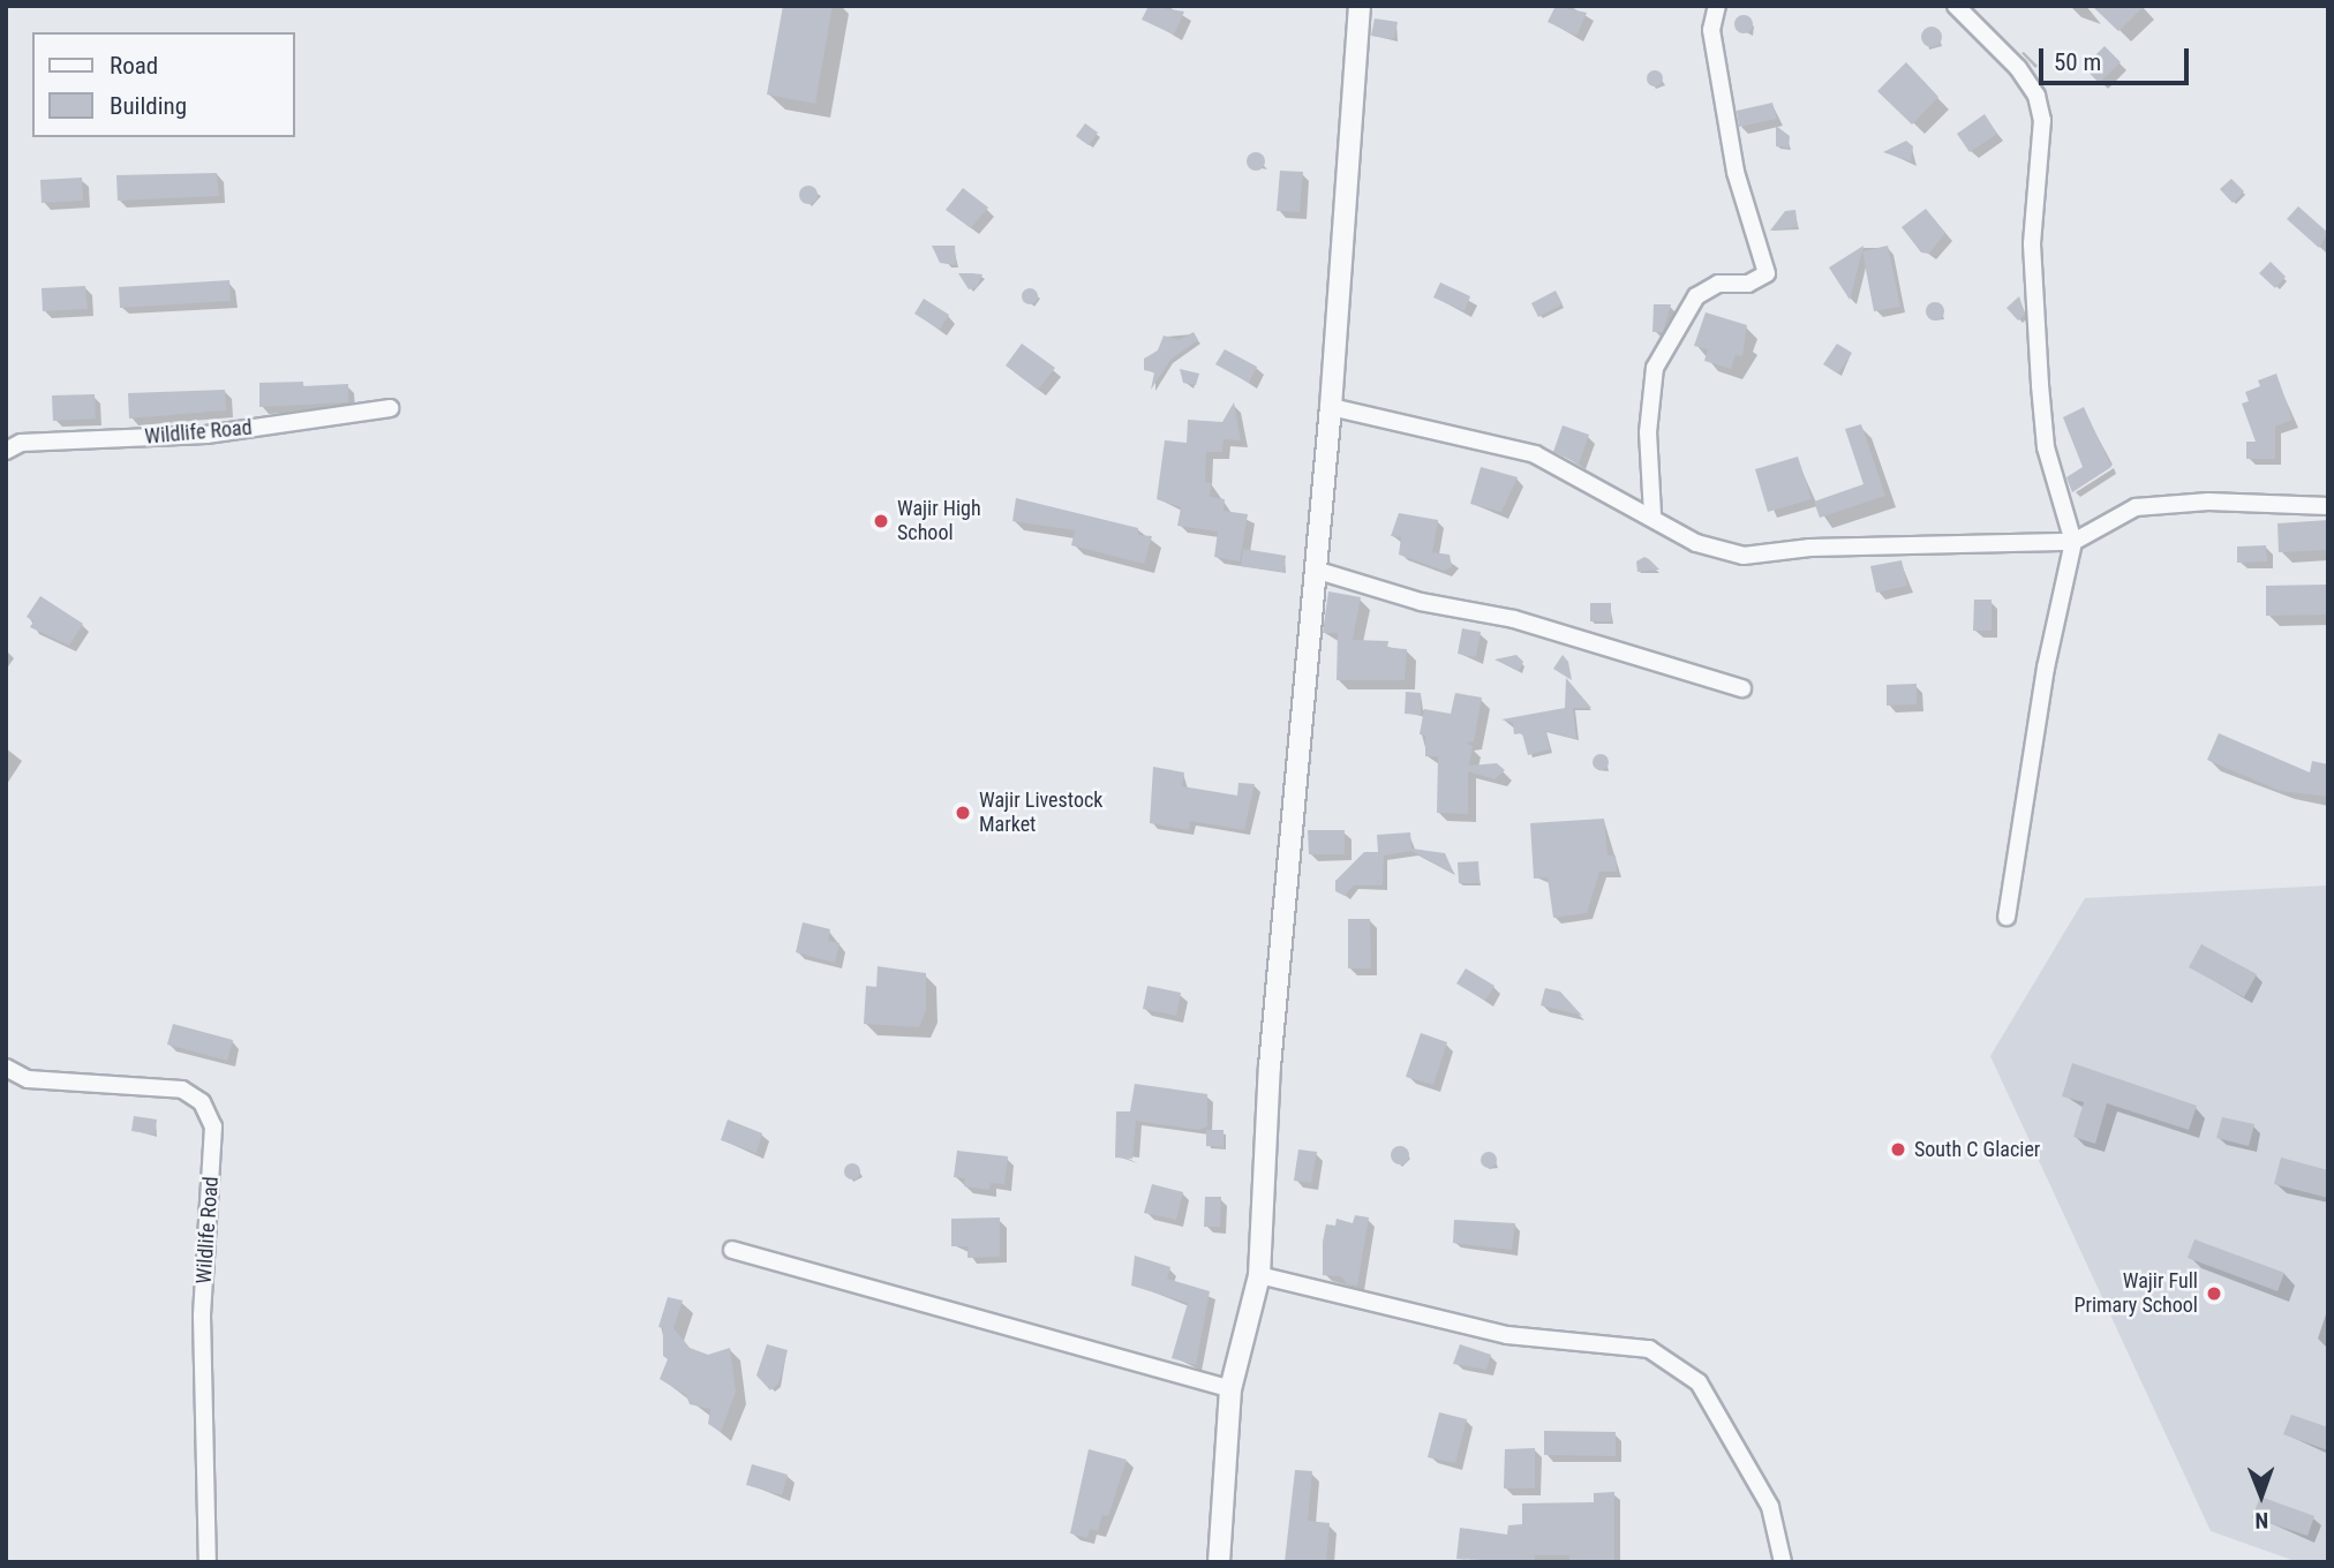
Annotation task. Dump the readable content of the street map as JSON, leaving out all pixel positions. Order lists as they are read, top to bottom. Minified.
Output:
{"streets":{"street":["Wildlife Road"]},"places":["Wajir High School","Wajir Livestock Market","South C Glacier","Wajir Full Primary School"],"legend":["Road","Building"],"scale_bar":"50 m","north":"bottom"}
